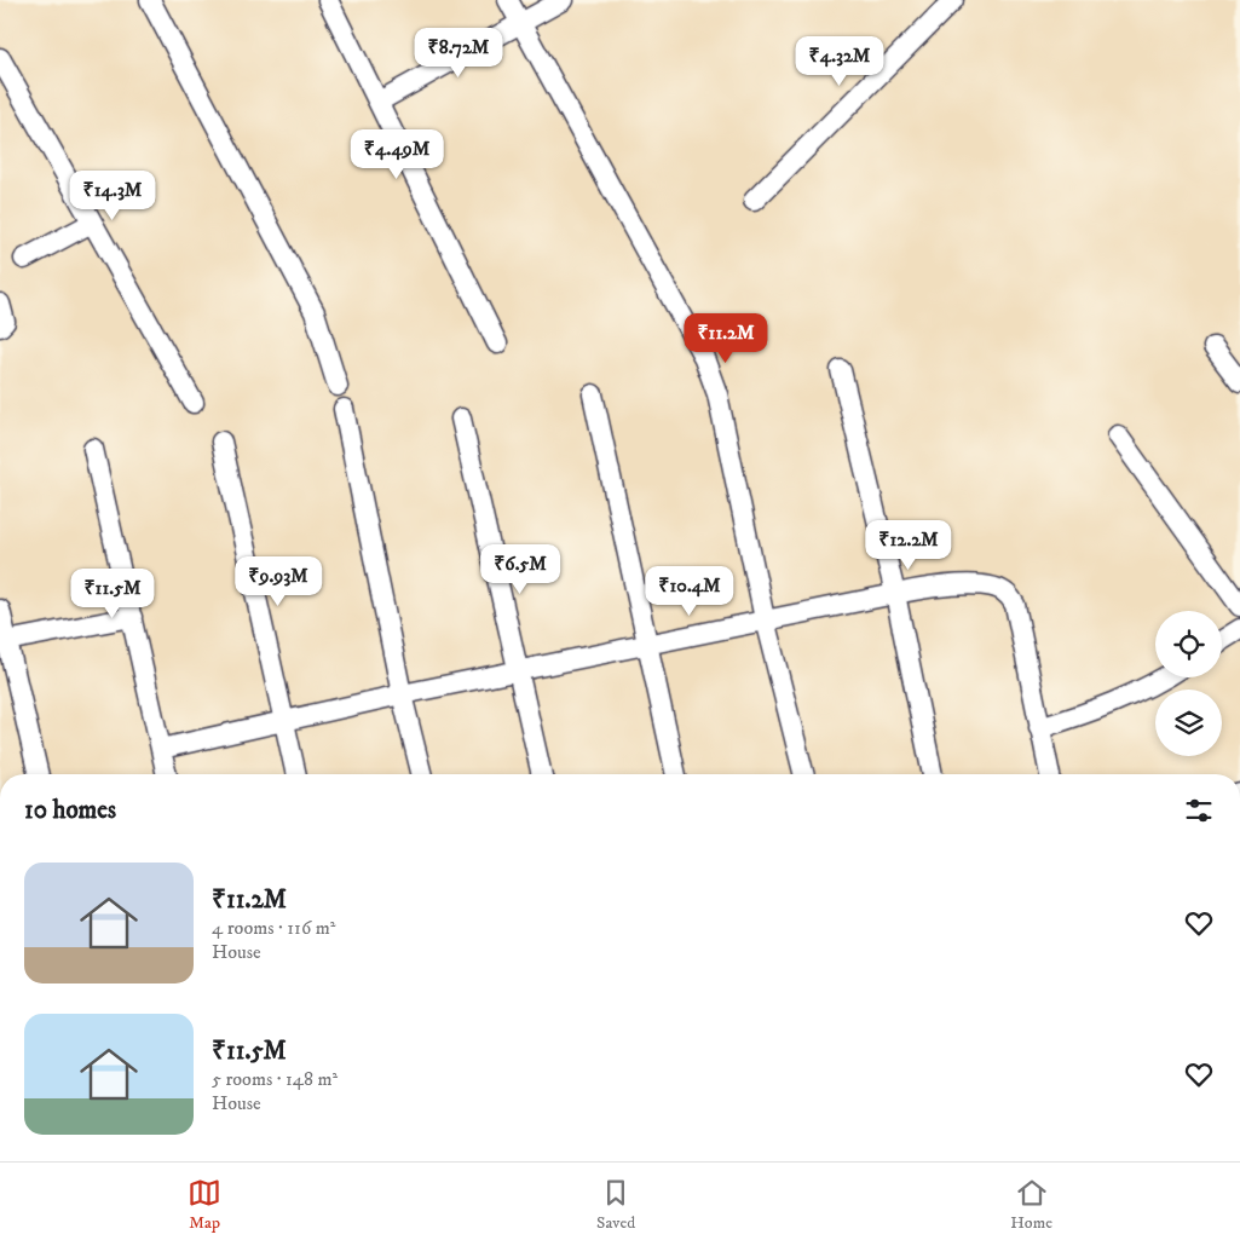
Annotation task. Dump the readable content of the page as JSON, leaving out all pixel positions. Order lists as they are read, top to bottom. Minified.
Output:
{"page":{"price":["₹8.72M","₹4.32M","₹4.49M","₹14.3M","₹11.2M","₹12.2M","₹6.5M","₹9.93M","₹10.4M","₹11.5M"],"heading":"10 homes","list":[{"name":"₹11.2M","note":"4 rooms · 116 m² · House"},{"name":"₹11.5M","note":"5 rooms · 148 m² · House"}],"tabs":["Map","Saved","Home"]}}
